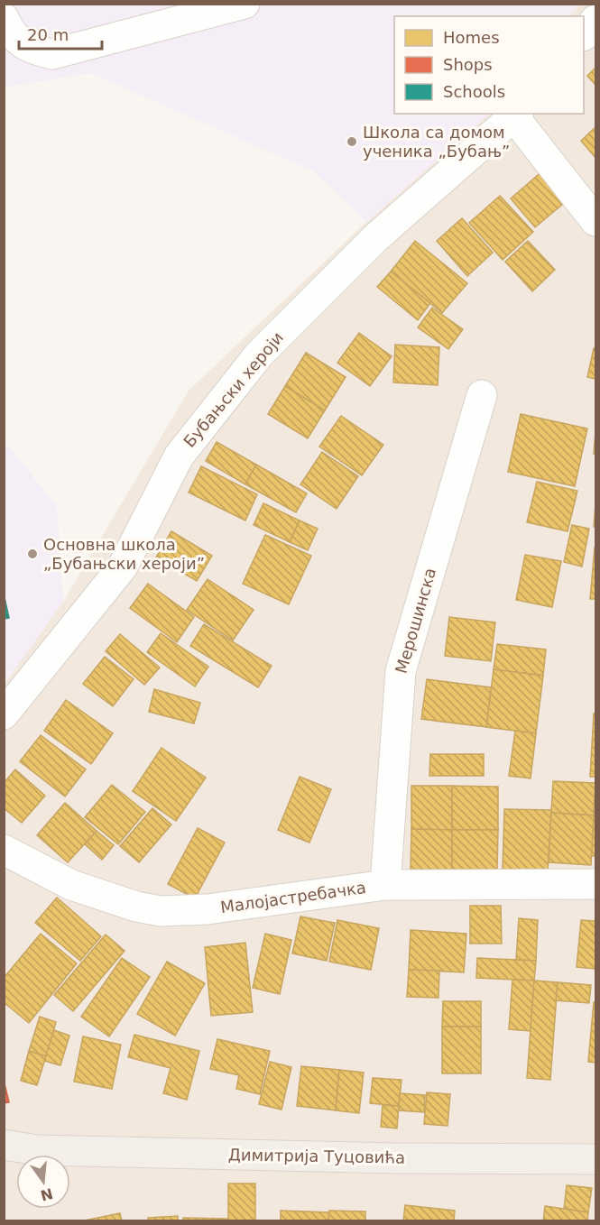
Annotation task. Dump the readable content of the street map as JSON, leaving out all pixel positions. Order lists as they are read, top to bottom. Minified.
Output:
{"streets":{"main road":["Димитрија Туцовића"],"street":["Бубањски хероји","Мерошинска","Малојастребачка"]},"crossings":[["Мерошинска","Малојастребачка"]],"places":["Школа са домом ученика „Бубањ”","Основна школа „Бубањски хероји”"],"legend":["Homes","Shops","Schools"],"scale_bar":"20 m","north":"bottom"}
